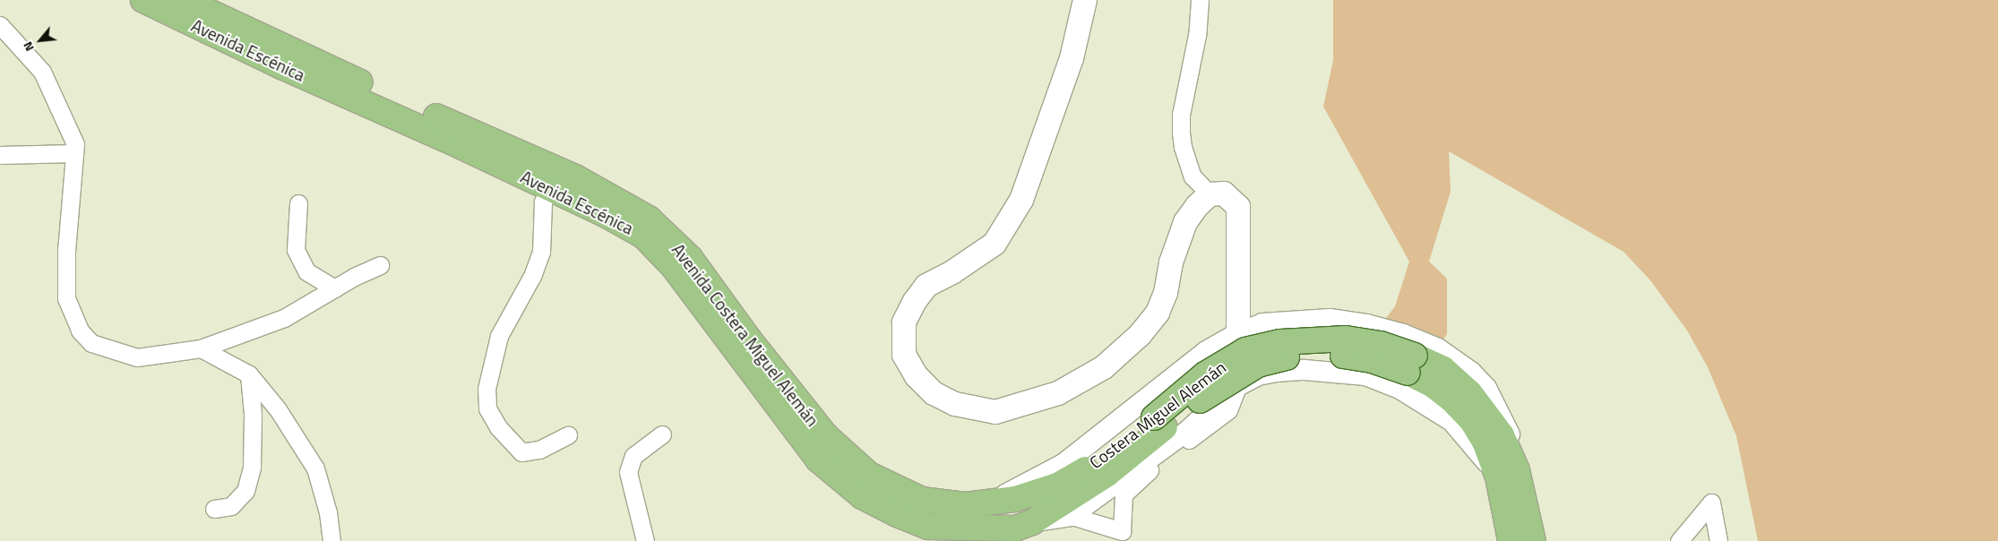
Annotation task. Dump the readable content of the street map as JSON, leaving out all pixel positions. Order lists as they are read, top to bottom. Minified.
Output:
{"streets":{"main road":["Avenida Escénica","Avenida Costera Miguel Alemán","Costera Miguel Alemán"]},"crossings":[["Avenida Escénica","Costera Miguel Alemán"],["Avenida Costera Miguel Alemán","Costera Miguel Alemán"]],"north":"bottom left"}
